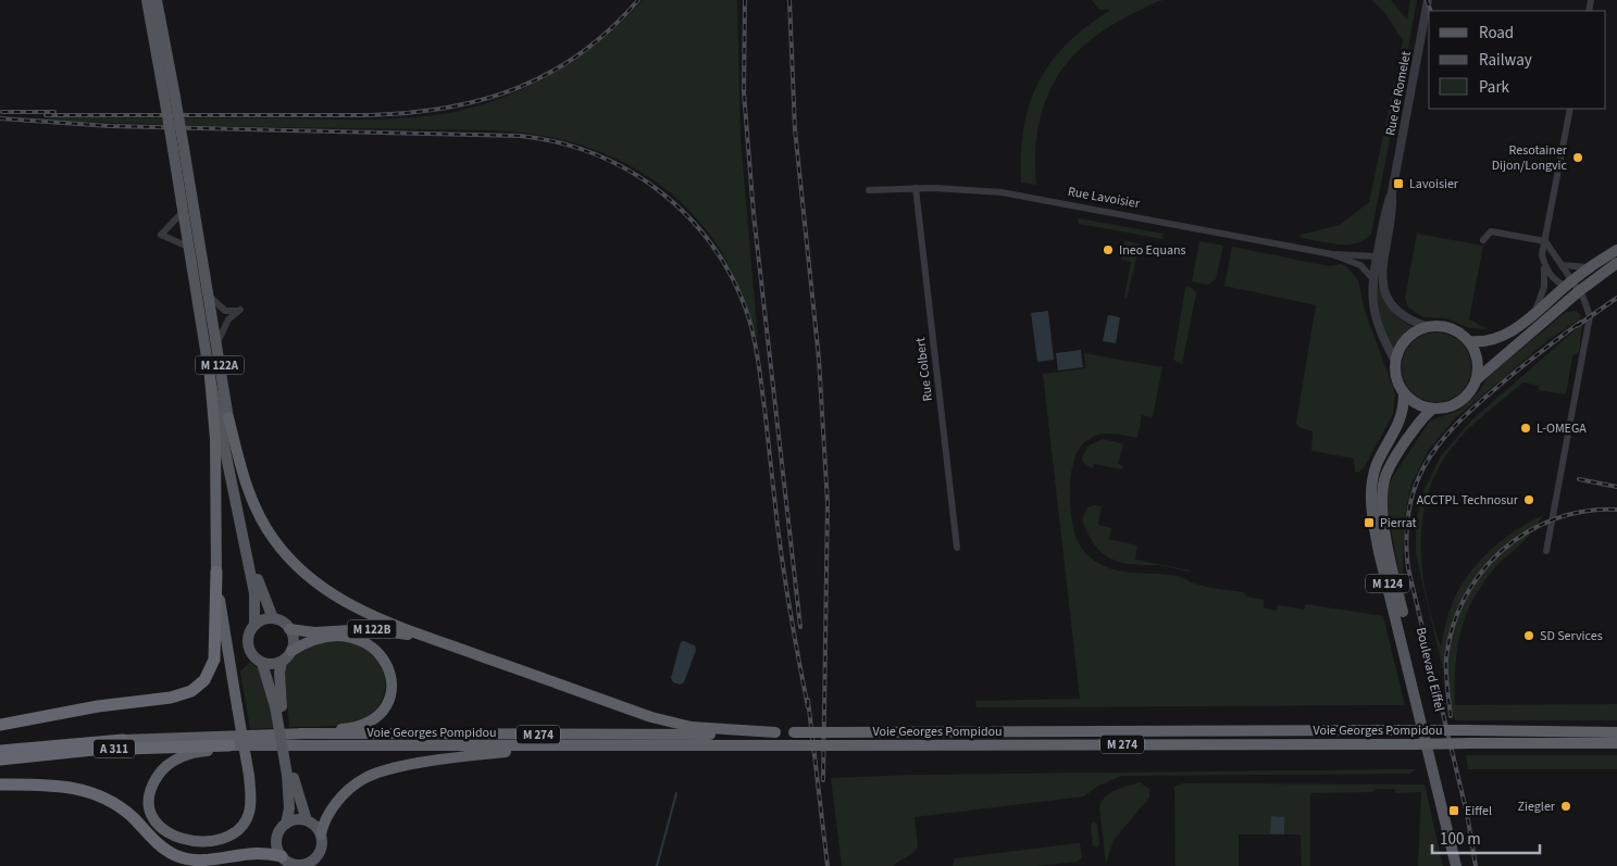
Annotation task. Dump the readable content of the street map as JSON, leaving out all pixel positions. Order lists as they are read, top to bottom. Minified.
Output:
{"streets":{"highway":["M 122A","M 122B","Voie Georges Pompidou","M 274","A 311"],"main road":["M 124","Boulevard Eiffel"],"street":["Rue de Romelet","Rue Lavoisier","Rue Colbert"]},"crossings":[["Rue de Romelet","Rue Lavoisier"],["Rue de Romelet","M 124"],["Rue de Romelet","Boulevard Eiffel"],["Rue Lavoisier","Rue Colbert"],["M 122A","M 122B"],["M 122A","Voie Georges Pompidou"],["M 122A","M 274"],["M 124","Boulevard Eiffel"],["Voie Georges Pompidou","M 274"],["M 274","A 311"]],"places":{"other":["Resotainer Dijon/Longvic","Ineo Equans","L-OMEGA","ACCTPL Technosur","SD Services","Ziegler"],"transit":["Lavoisier","Pierrat","Eiffel"]},"legend":["Road","Railway","Park"],"scale_bar":"100 m"}
